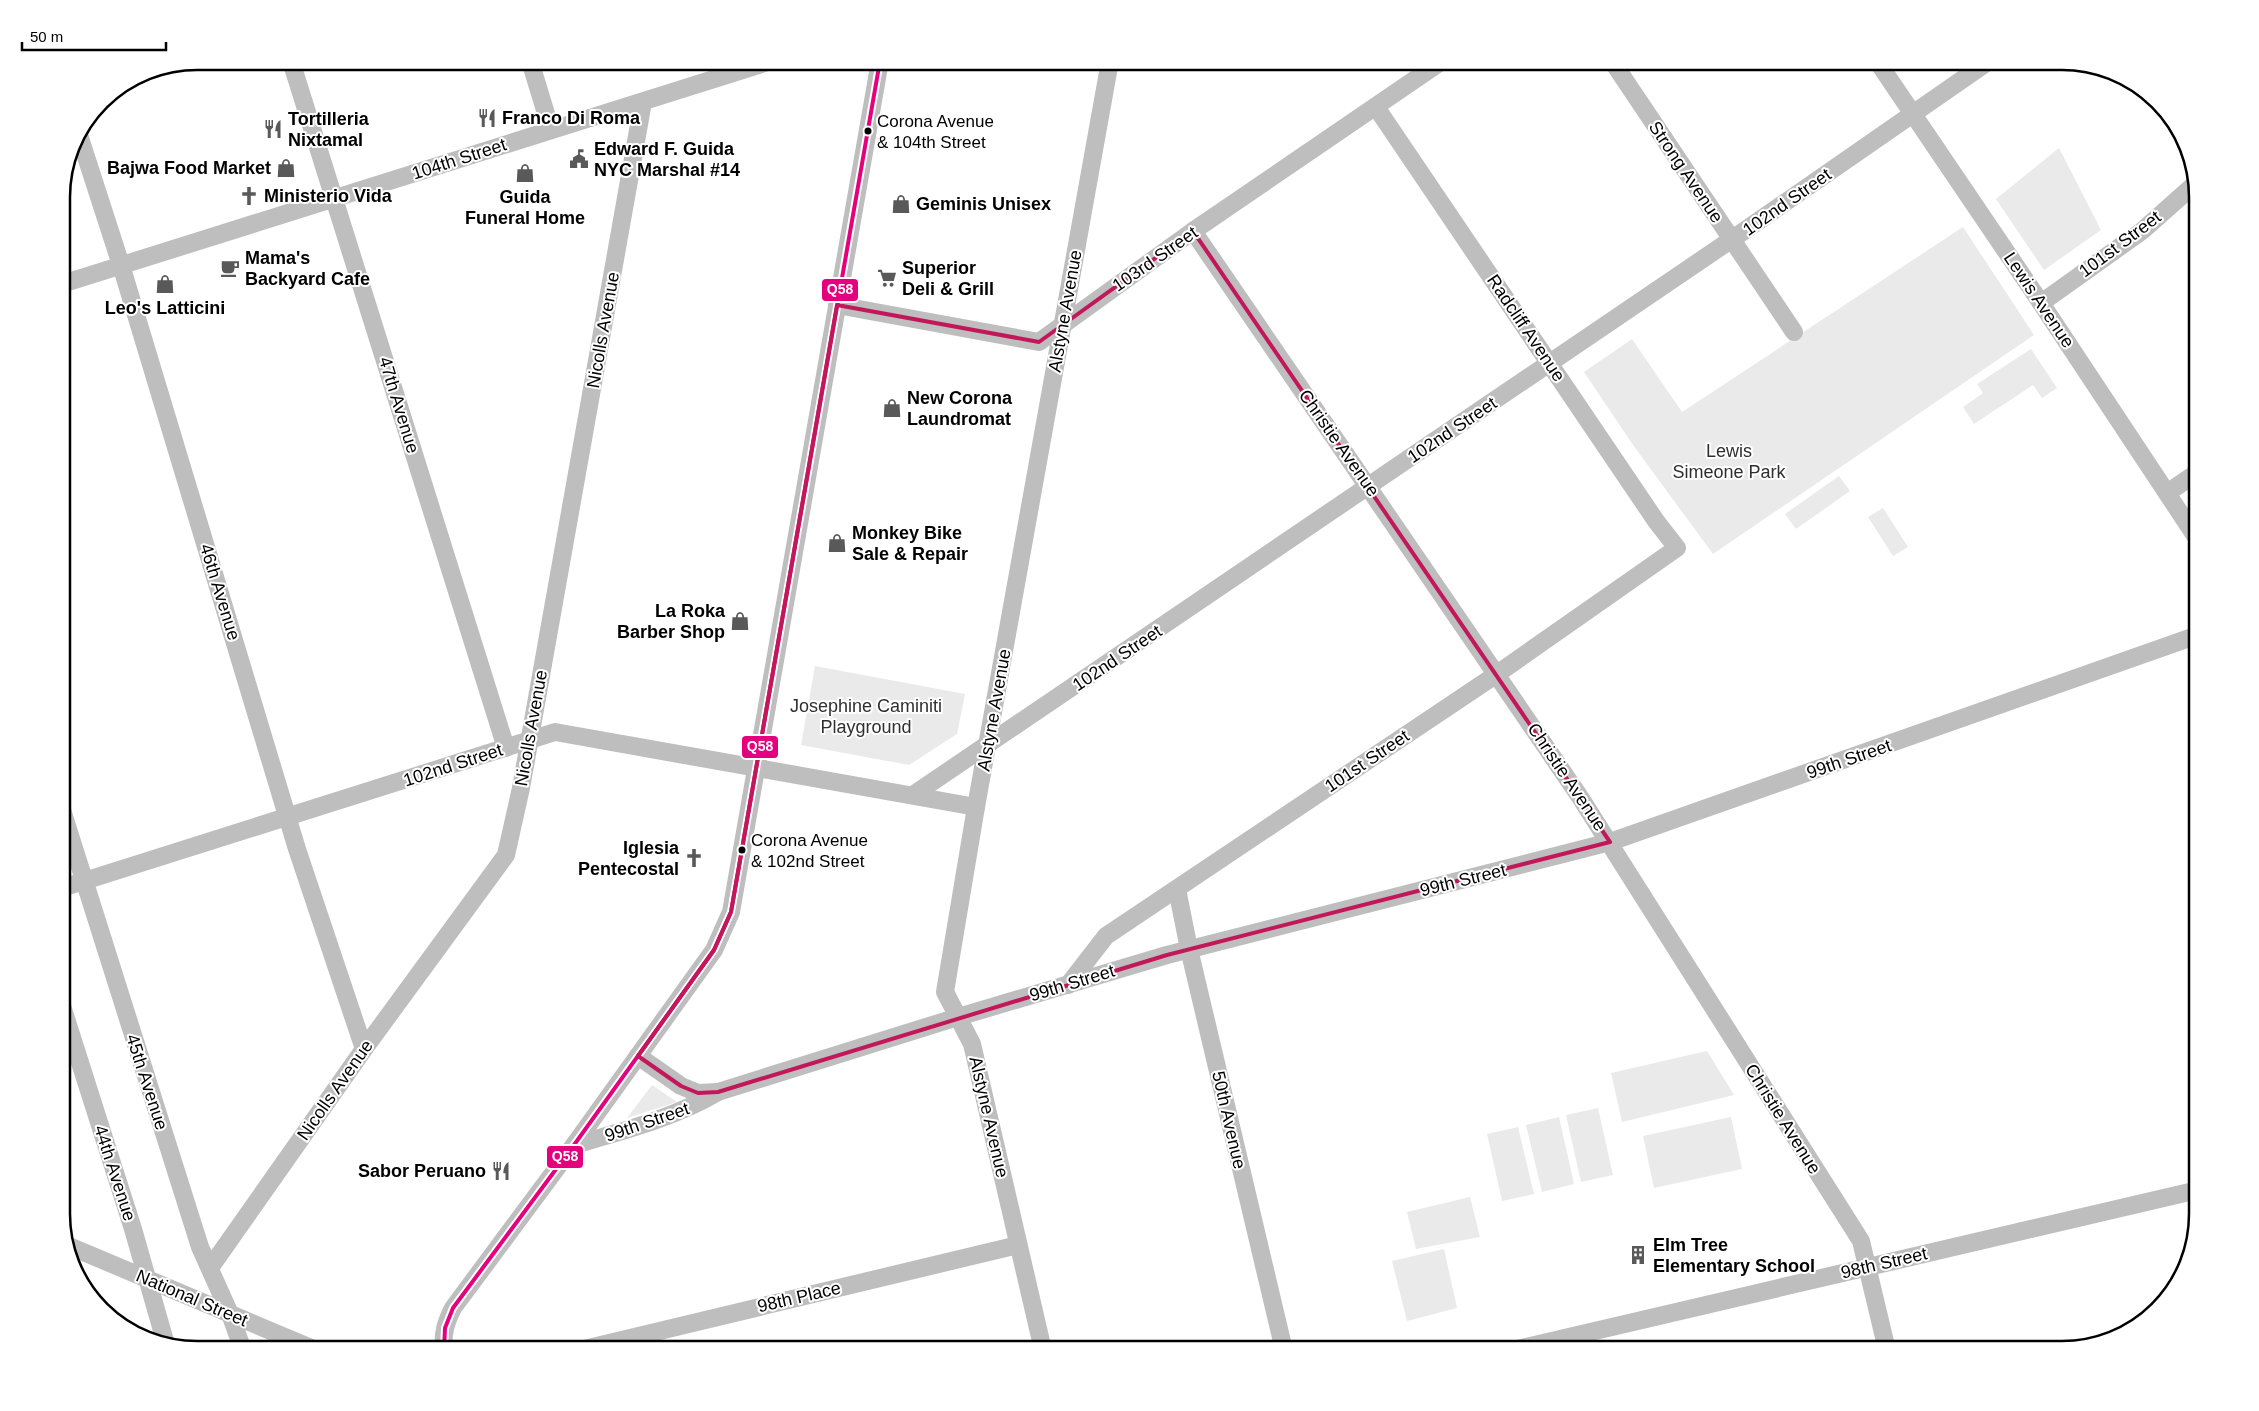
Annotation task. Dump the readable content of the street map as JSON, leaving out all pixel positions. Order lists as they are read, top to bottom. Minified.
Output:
{"streets":{"street":["104th Street","Strong Avenue","102nd Street","101st Street","103rd Street","Lewis Avenue","Alstyne Avenue","Radcliff Avenue","Nicolls Avenue","47th Avenue","Christie Avenue","46th Avenue","99th Street","45th Avenue","50th Avenue","44th Avenue","98th Street","98th Place","National Street"]},"crossings":[["104th Street","Nicolls Avenue"],["104th Street","47th Avenue"],["104th Street","46th Avenue"],["Strong Avenue","102nd Street"],["102nd Street","Lewis Avenue"],["102nd Street","Alstyne Avenue"],["102nd Street","Radcliff Avenue"],["102nd Street","Nicolls Avenue"],["102nd Street","47th Avenue"],["102nd Street","Christie Avenue"],["102nd Street","46th Avenue"],["102nd Street","45th Avenue"],["101st Street","Lewis Avenue"],["101st Street","Radcliff Avenue"],["101st Street","Christie Avenue"],["101st Street","99th Street"],["101st Street","50th Avenue"],["103rd Street","Alstyne Avenue"],["103rd Street","Radcliff Avenue"],["103rd Street","Christie Avenue"],["Alstyne Avenue","99th Street"],["Alstyne Avenue","98th Place"],["Nicolls Avenue","46th Avenue"],["Nicolls Avenue","45th Avenue"],["Christie Avenue","99th Street"],["Christie Avenue","98th Street"],["99th Street","50th Avenue"],["45th Avenue","National Street"],["44th Avenue","National Street"]],"parks":["Lewis Simeone Park","Josephine Caminiti Playground"],"places":{"restaurant":["Franco Di Roma","Tortilleria Nixtamal","Sabor Peruano"],"other":["Corona Avenue & 104th Street","Corona Avenue & 102nd Street"],"public building":["Edward F. Guida NYC Marshal #14"],"shop":["Bajwa Food Market","Guida Funeral Home","Geminis Unisex","Leo's Latticini","New Corona Laundromat","Monkey Bike Sale & Repair","La Roka Barber Shop"],"church":["Ministerio Vida","Iglesia Pentecostal"],"cafe":["Mama's Backyard Cafe"],"supermarket":["Superior Deli & Grill"],"building":["Elm Tree Elementary School"]},"lines":["transit line Q58"],"scale_bar":"50 m"}
